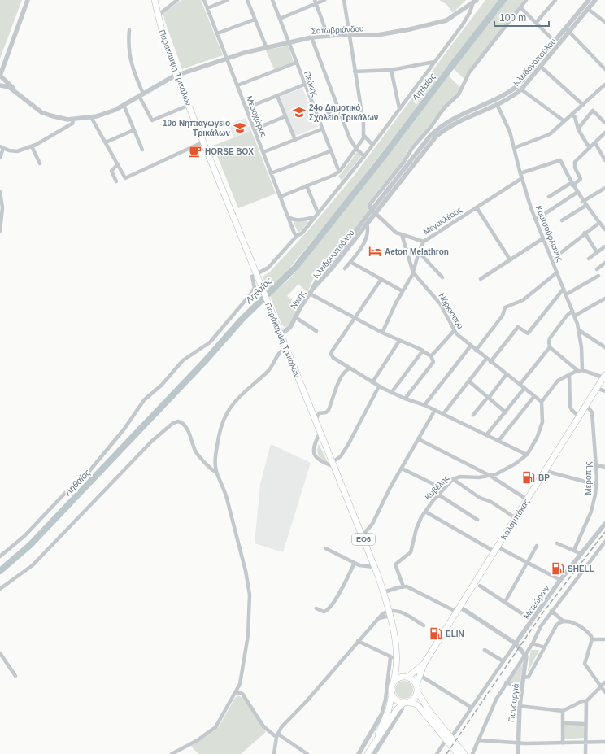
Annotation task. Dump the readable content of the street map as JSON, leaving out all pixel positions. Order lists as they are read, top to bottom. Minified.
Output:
{"streets":{"main road":["Παράκαμψη Τρικάλων","Καλαμπάκας","ΕΟ6"],"street":["Σατωβριάνδου","Κλειδονοπούλου","Πεύκης","Μεσοχώρας","Μεγακλέους","Κουτσούφλιανης","Νίκης","Νάρκισσου","Μερόπης","Κυβέλης","Μετεώρων","Πανουργιά"]},"crossings":[["Σατωβριάνδου","Παράκαμψη Τρικάλων"],["Σατωβριάνδου","Πεύκης"],["Σατωβριάνδου","Μεσοχώρας"],["Κλειδονοπούλου","Κουτσούφλιανης"],["Κλειδονοπούλου","Νίκης"],["Παράκαμψη Τρικάλων","Νίκης"],["Παράκαμψη Τρικάλων","Καλαμπάκας"],["Παράκαμψη Τρικάλων","ΕΟ6"],["Μεγακλέους","Κουτσούφλιανης"],["Μεγακλέους","Νάρκισσου"],["Νάρκισσου","Κυβέλης"],["Μερόπης","Καλαμπάκας"],["Καλαμπάκας","ΕΟ6"]],"water":["Ληθαίος"],"places":{"school or university":["24ο Δημοτικό Σχολείο Τρικάλων","10ο Νηπιαγωγείο Τρικάλων"],"cafe":["HORSE BOX"],"hotel":["Aeton Melathron"],"fuel station":["BP","SHELL","ELIN"]},"scale_bar":"100 m"}
